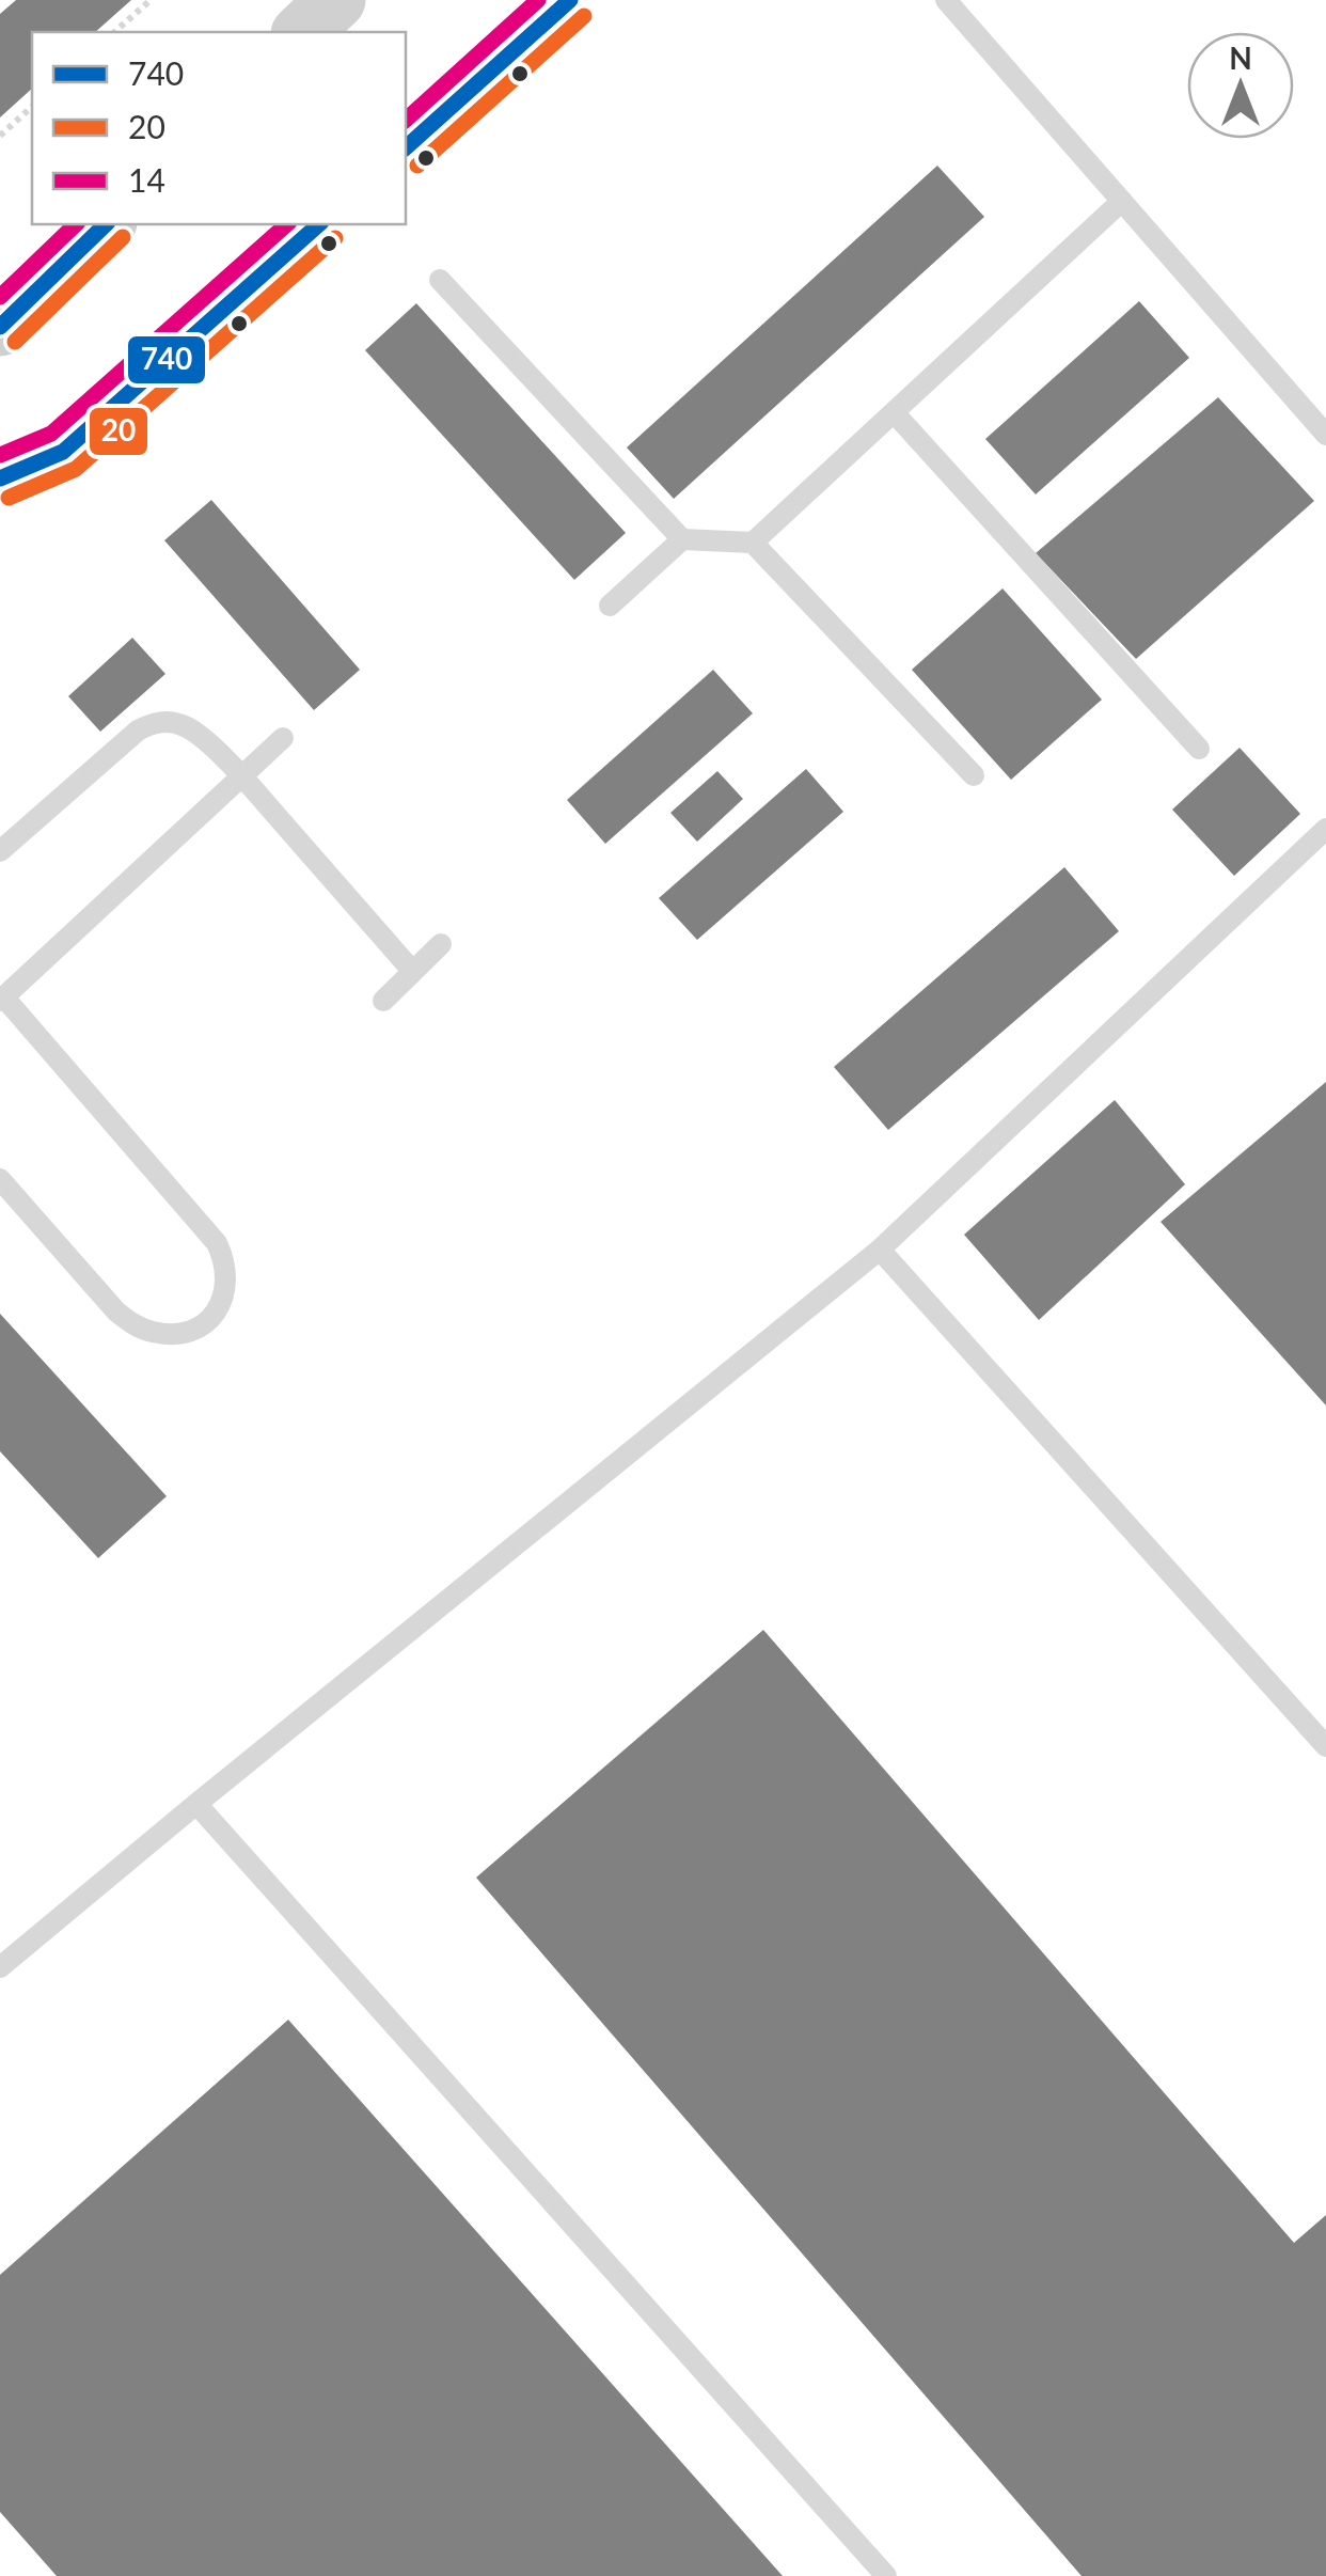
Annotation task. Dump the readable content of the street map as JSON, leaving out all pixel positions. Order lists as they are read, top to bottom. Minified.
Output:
{"lines":["transit line 740","transit line 14","transit line 20"],"legend":["740","20","14"],"north":"top"}
